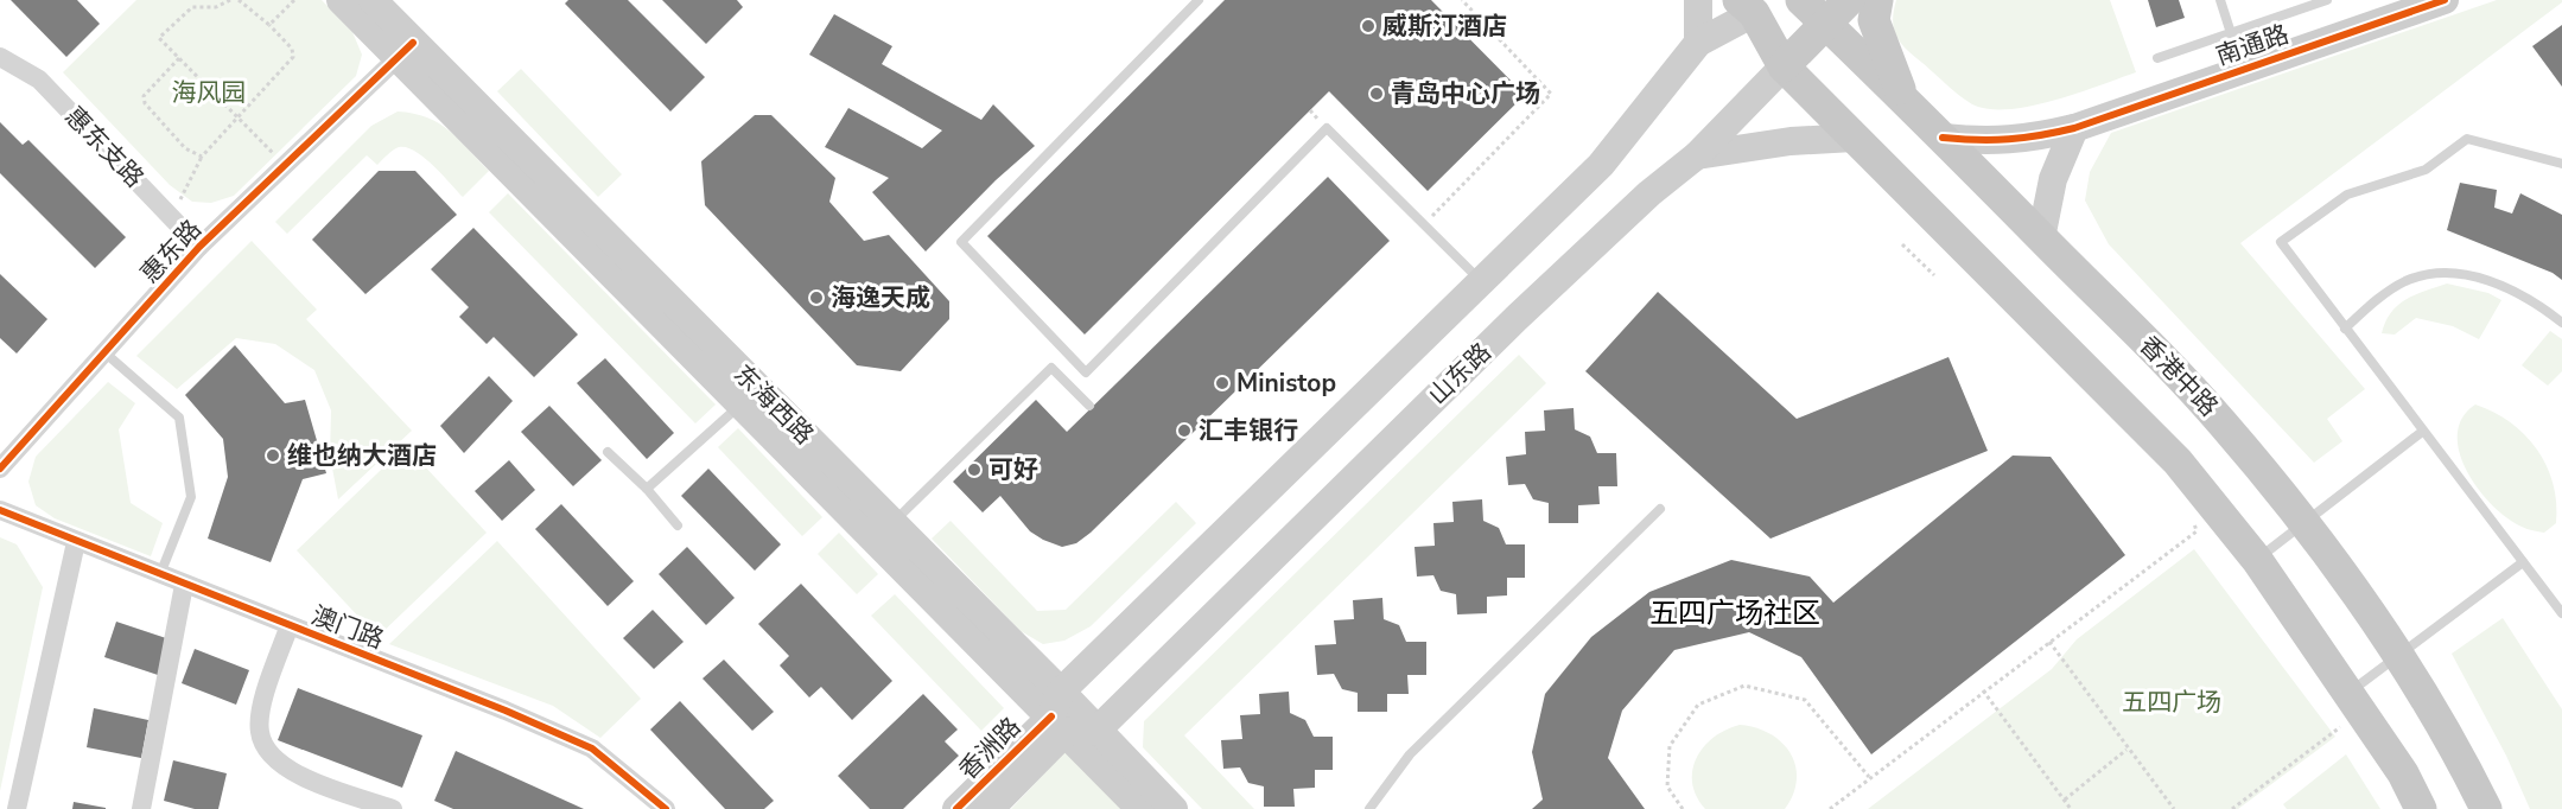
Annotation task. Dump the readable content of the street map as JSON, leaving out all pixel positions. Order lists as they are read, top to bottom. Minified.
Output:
{"streets":{"main road":["南通路","山东路","香港中路","东海西路","香洲路"],"street":["惠东支路","惠东路","澳门路"]},"crossings":[["南通路","香港中路"],["惠东支路","惠东路"],["惠东路","东海西路"],["山东路","香港中路"],["山东路","东海西路"],["山东路","香洲路"],["东海西路","香洲路"]],"districts":["五四广场社区"],"parks":["海风园","五四广场"],"places":["威斯汀酒店","青岛中心广场","海逸天成","Ministop","汇丰银行","维也纳大酒店","可好"]}
